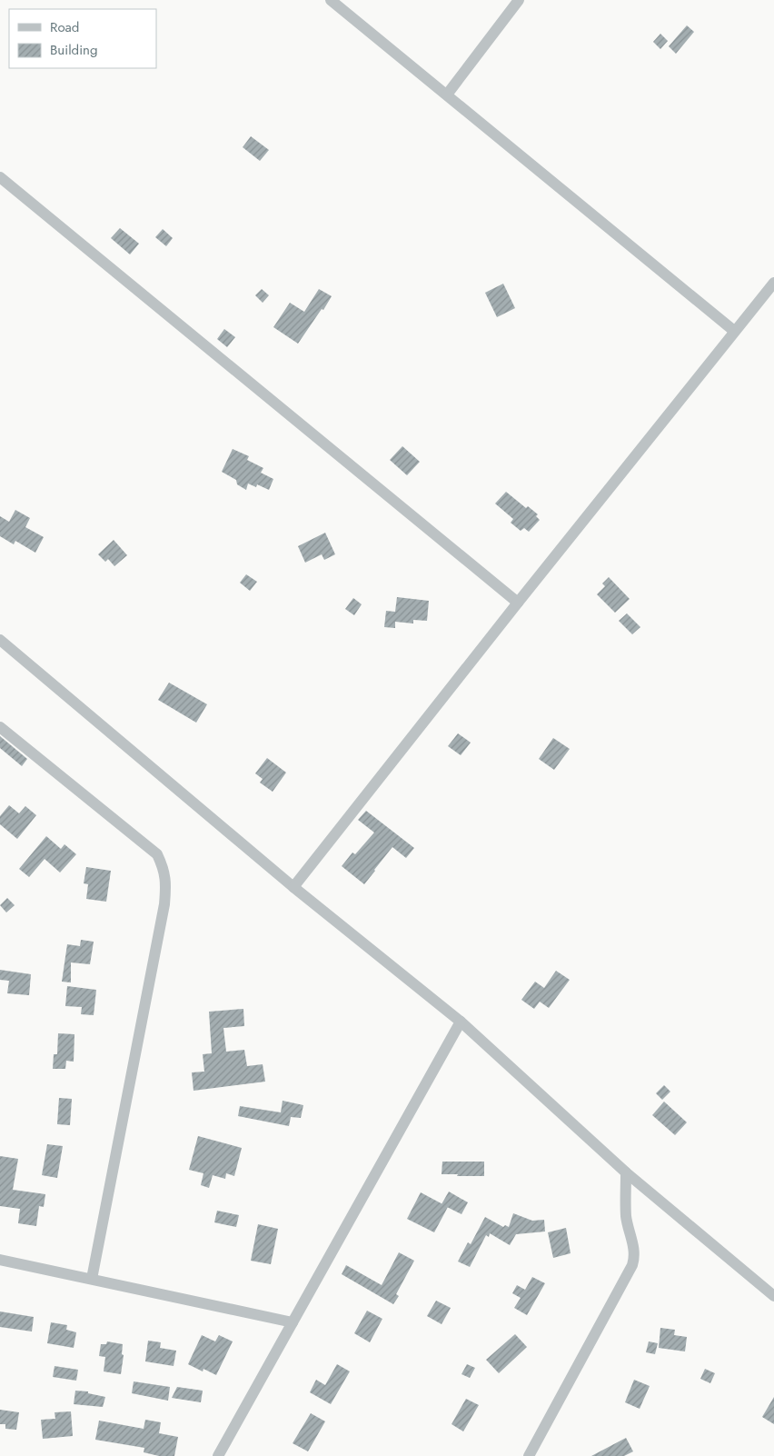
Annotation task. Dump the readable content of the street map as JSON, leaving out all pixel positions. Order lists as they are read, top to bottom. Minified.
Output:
{"legend":["Road","Building"]}
